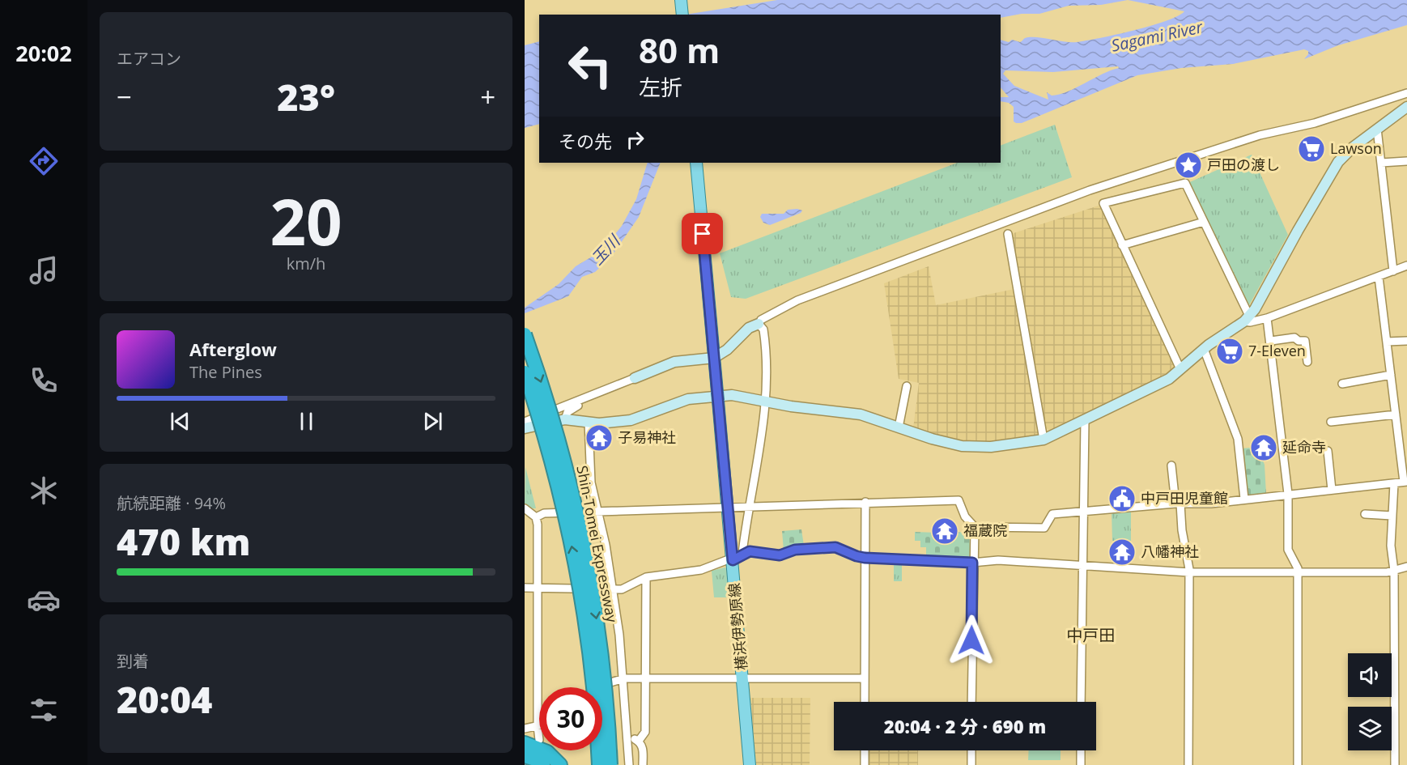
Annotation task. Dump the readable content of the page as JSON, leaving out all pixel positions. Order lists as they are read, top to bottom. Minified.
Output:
{"streets":{"highway":["Shin-Tomei Expressway"],"main road":["横浜伊勢原線"]},"districts":["中戸田"],"water":["Sagami River","玉川"],"places":{"supermarket":["Lawson","7-Eleven"],"place":["戸田の渡し"],"temple":["子易神社","延命寺","福蔵院","八幡神社"],"public building":["中戸田児童館"]},"page":{"tabs":"20:02","tile":["エアコン",["20","km/h"],["航続距離 · 94%","470 km"],["到着","20:04"]],"turn":["80 m","左折"],"heat":["−","23°","+"],"then":"その先","song":["Afterglow","The Pines"],"limit":"30","trip":"20:04 · 2 分 · 690 m"}}
